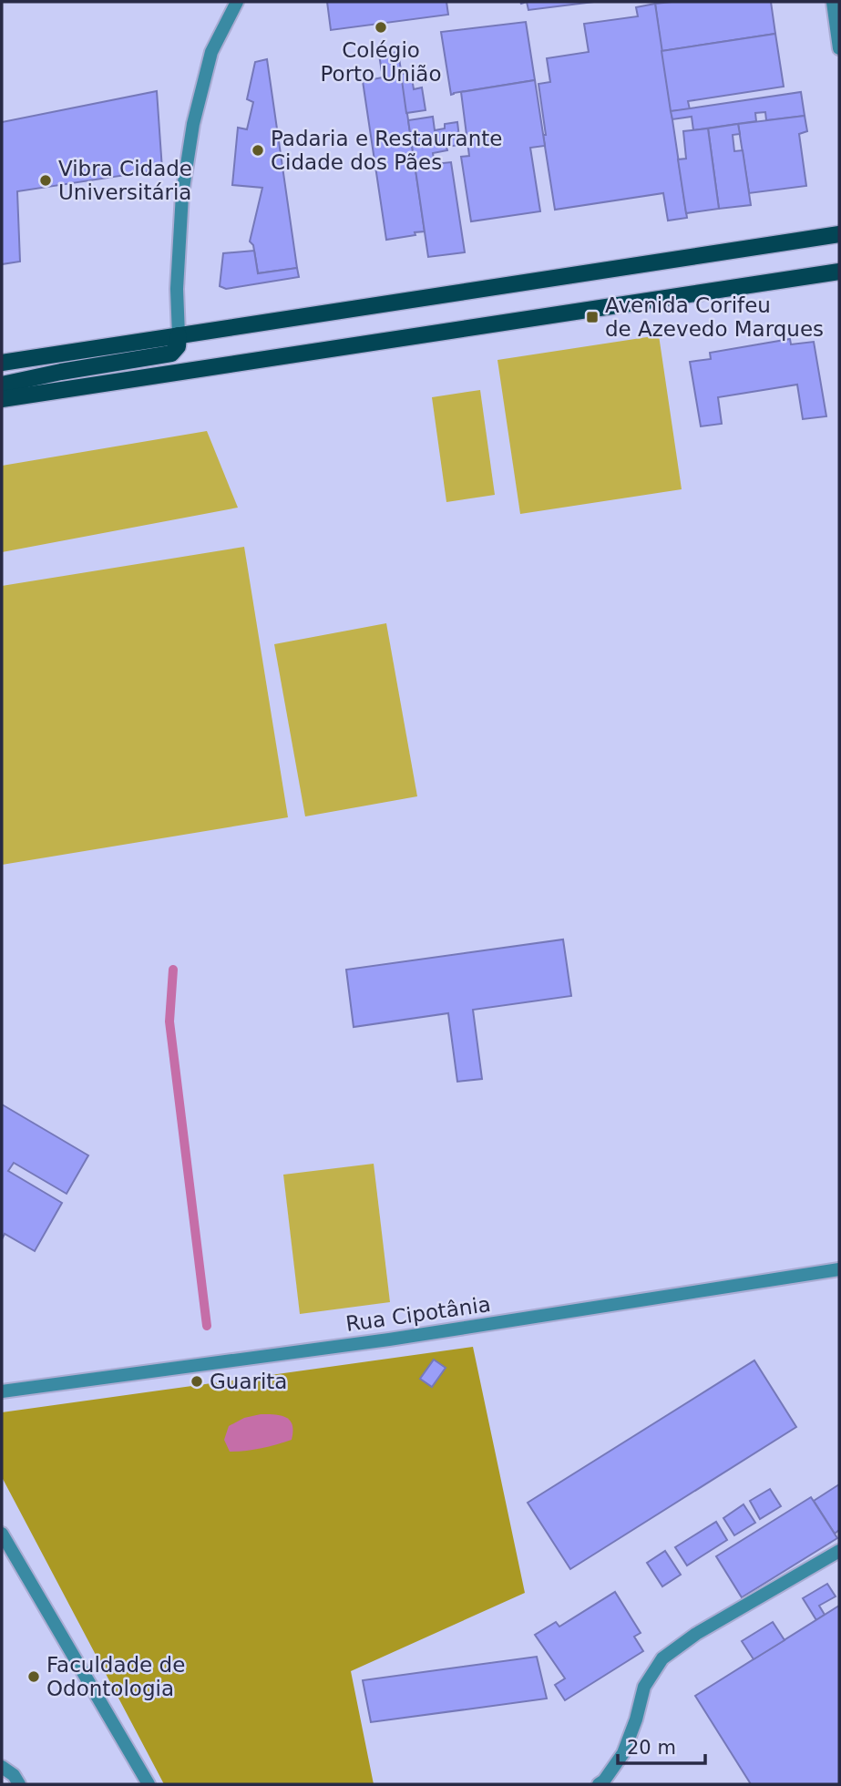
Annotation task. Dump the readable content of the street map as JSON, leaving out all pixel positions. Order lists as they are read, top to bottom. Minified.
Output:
{"streets":{"street":["Rua Cipotânia"]},"places":{"other":["Colégio Porto União","Padaria e Restaurante Cidade dos Pães","Vibra Cidade Universitária","Guarita","Faculdade de Odontologia"],"transit":["Avenida Corifeu de Azevedo Marques"]},"scale_bar":"20 m"}
